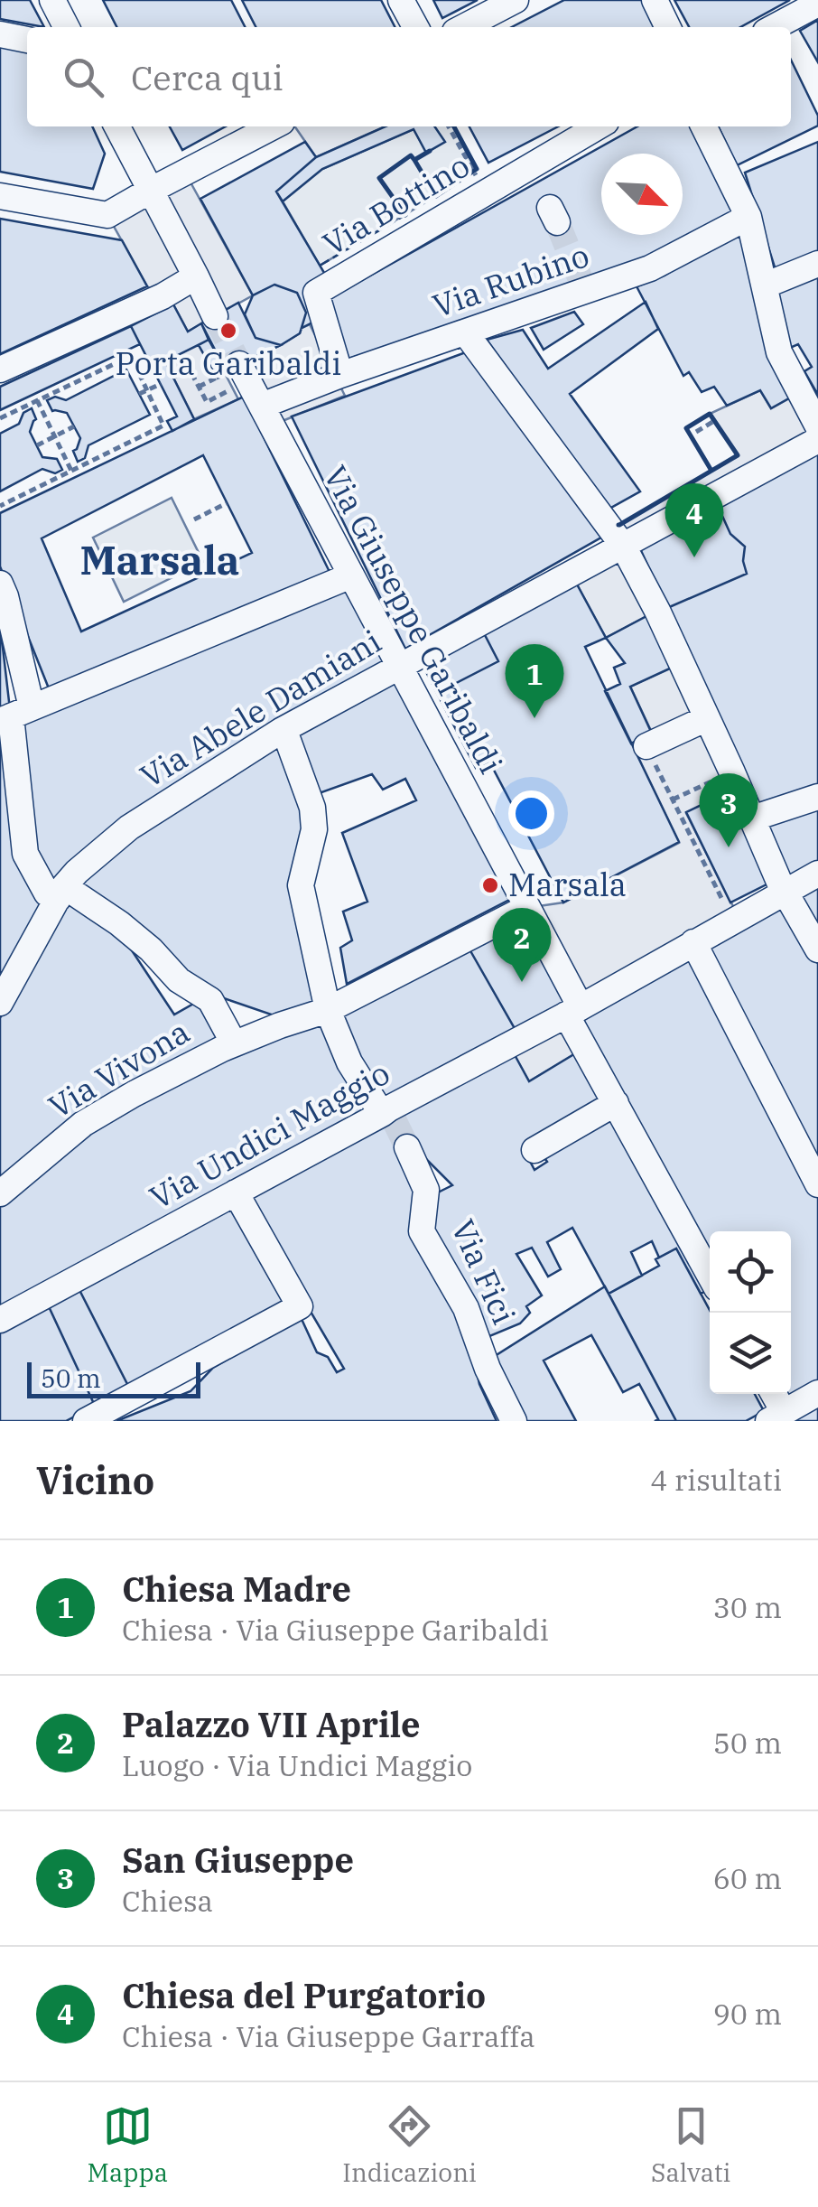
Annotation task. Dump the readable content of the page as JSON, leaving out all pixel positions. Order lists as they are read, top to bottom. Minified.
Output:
{"streets":{"street":["Via Bottino","Via Rubino","Via Giuseppe Garibaldi","Via Abele Damiani","Via Vivona","Via Undici Maggio","Via Fici"]},"crossings":[["Via Bottino","Via Rubino"],["Via Rubino","Via Giuseppe Garibaldi"],["Via Giuseppe Garibaldi","Via Abele Damiani"],["Via Giuseppe Garibaldi","Via Vivona"],["Via Giuseppe Garibaldi","Via Undici Maggio"]],"districts":["Marsala"],"places":["Porta Garibaldi","Marsala"],"scale_bar":"50 m","north":"bottom right","page":{"search":"Cerca qui","pins":["4","1","3","2"],"scale":"50 m","heading":["Vicino","4 risultati"],"list":[{"mark":"1","name":"Chiesa Madre","note":"Chiesa · Via Giuseppe Garibaldi","value":"30 m"},{"mark":"2","name":"Palazzo VII Aprile","note":"Luogo · Via Undici Maggio","value":"50 m"},{"mark":"3","name":"San Giuseppe","note":"Chiesa","value":"60 m"},{"mark":"4","name":"Chiesa del Purgatorio","note":"Chiesa · Via Giuseppe Garraffa","value":"90 m"}],"nav":["Mappa","Indicazioni","Salvati"]}}
